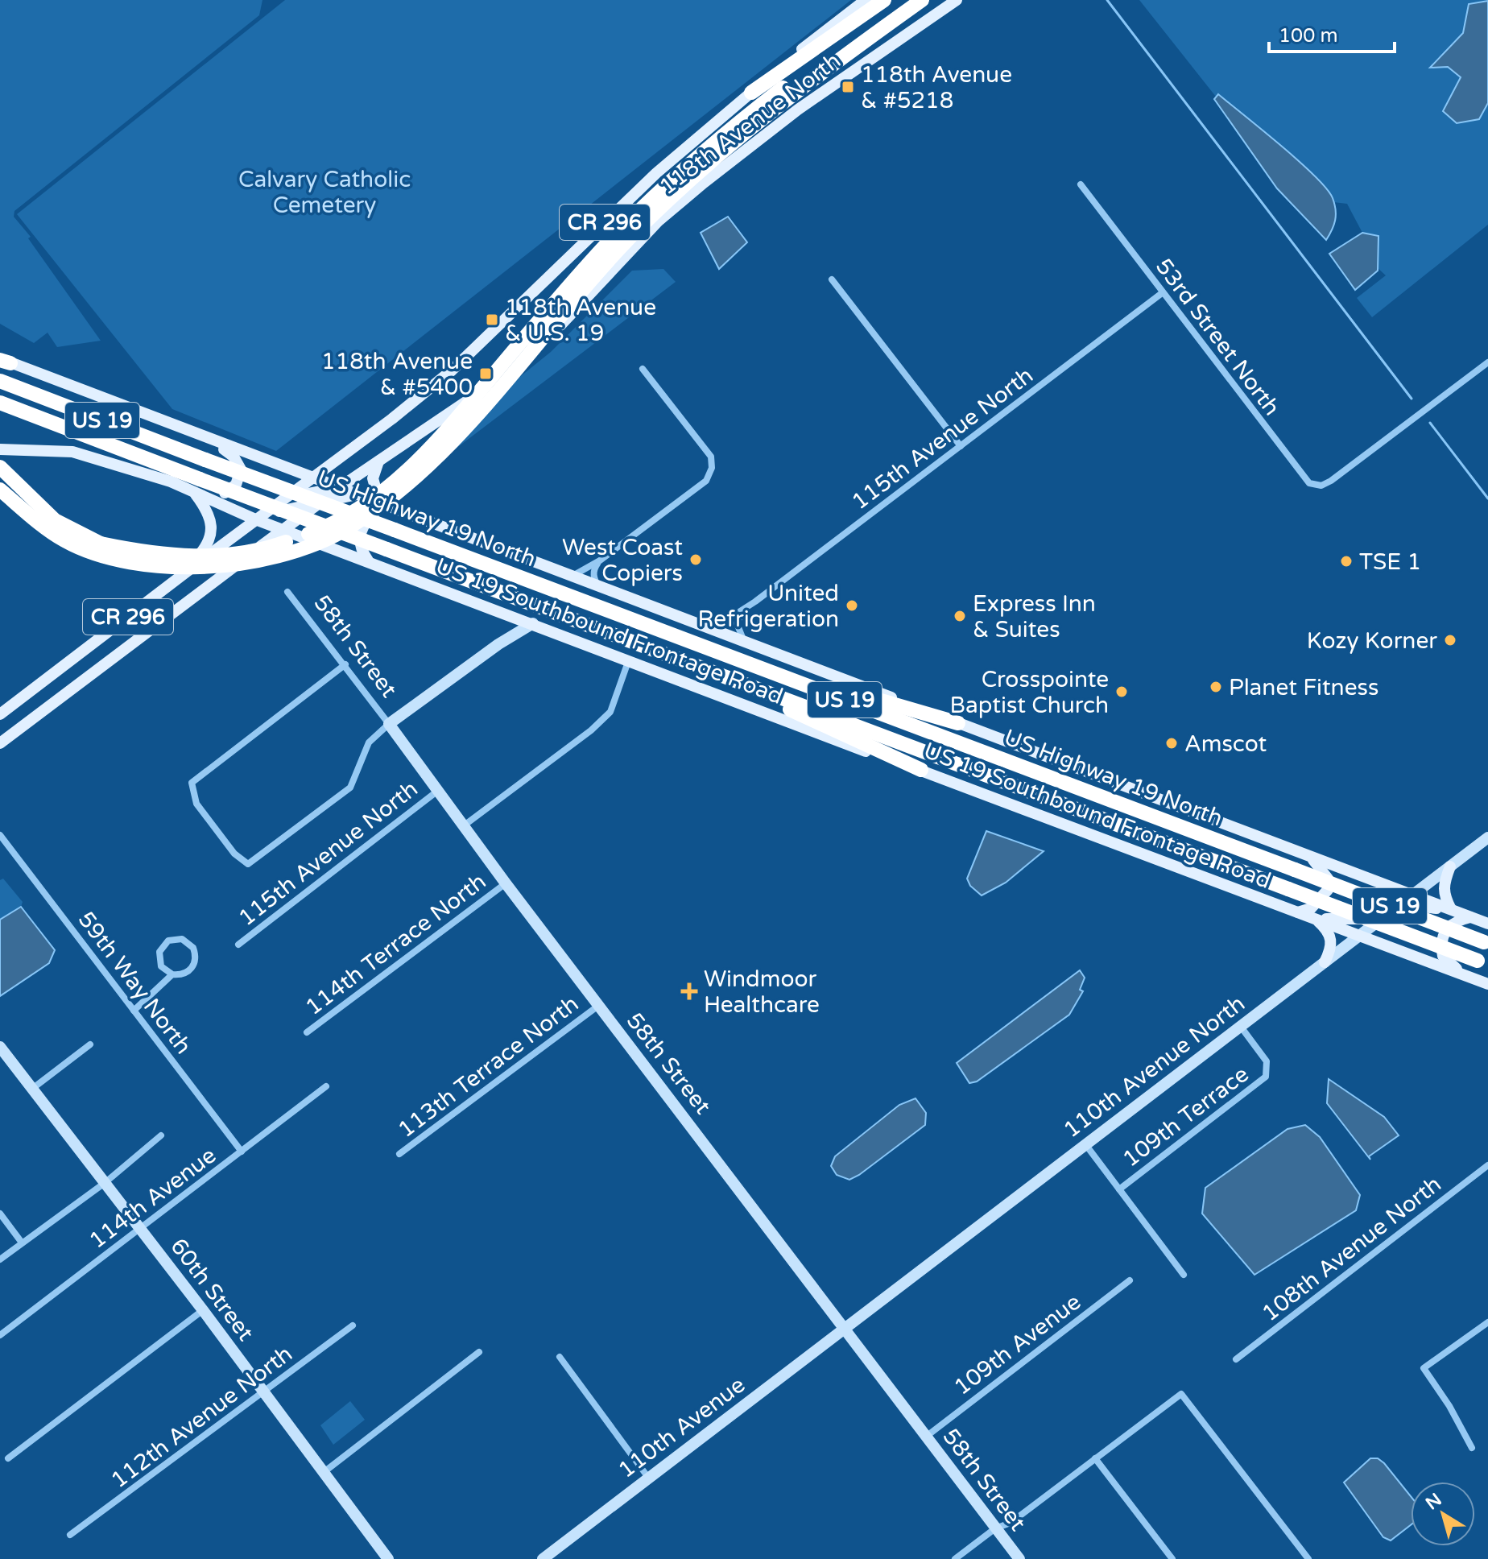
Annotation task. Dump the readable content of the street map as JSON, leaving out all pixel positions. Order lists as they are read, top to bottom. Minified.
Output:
{"streets":{"highway":["US 19","US Highway 19 North"],"main road":["118th Avenue North","CR 296","US 19 Southbound Frontage Road"],"street":["53rd Street North","115th Avenue North","58th Street","114th Terrace North","59th Way North","113th Terrace North","110th Avenue North","109th Terrace","114th Avenue","108th Avenue North","60th Street","109th Avenue","112th Avenue North","110th Avenue"]},"crossings":[["118th Avenue North","CR 296"],["CR 296","US 19 Southbound Frontage Road"],["53rd Street North","115th Avenue North"],["115th Avenue North","58th Street"],["US Highway 19 North","US 19 Southbound Frontage Road"],["US 19 Southbound Frontage Road","110th Avenue North"],["58th Street","114th Terrace North"],["58th Street","113th Terrace North"],["58th Street","110th Avenue North"],["58th Street","109th Avenue"],["58th Street","110th Avenue"],["59th Way North","114th Avenue"],["110th Avenue North","109th Terrace"],["110th Avenue North","110th Avenue"],["114th Avenue","60th Street"],["60th Street","112th Avenue North"]],"parks":["Calvary Catholic Cemetery"],"places":{"transit":["118th Avenue & #5218","118th Avenue & U.S. 19","118th Avenue & #5400"],"other":["West Coast Copiers","TSE 1","United Refrigeration","Express Inn & Suites","Kozy Korner","Planet Fitness","Crosspointe Baptist Church","Amscot"],"health":["Windmoor Healthcare"]},"scale_bar":"100 m","north":"top left"}
